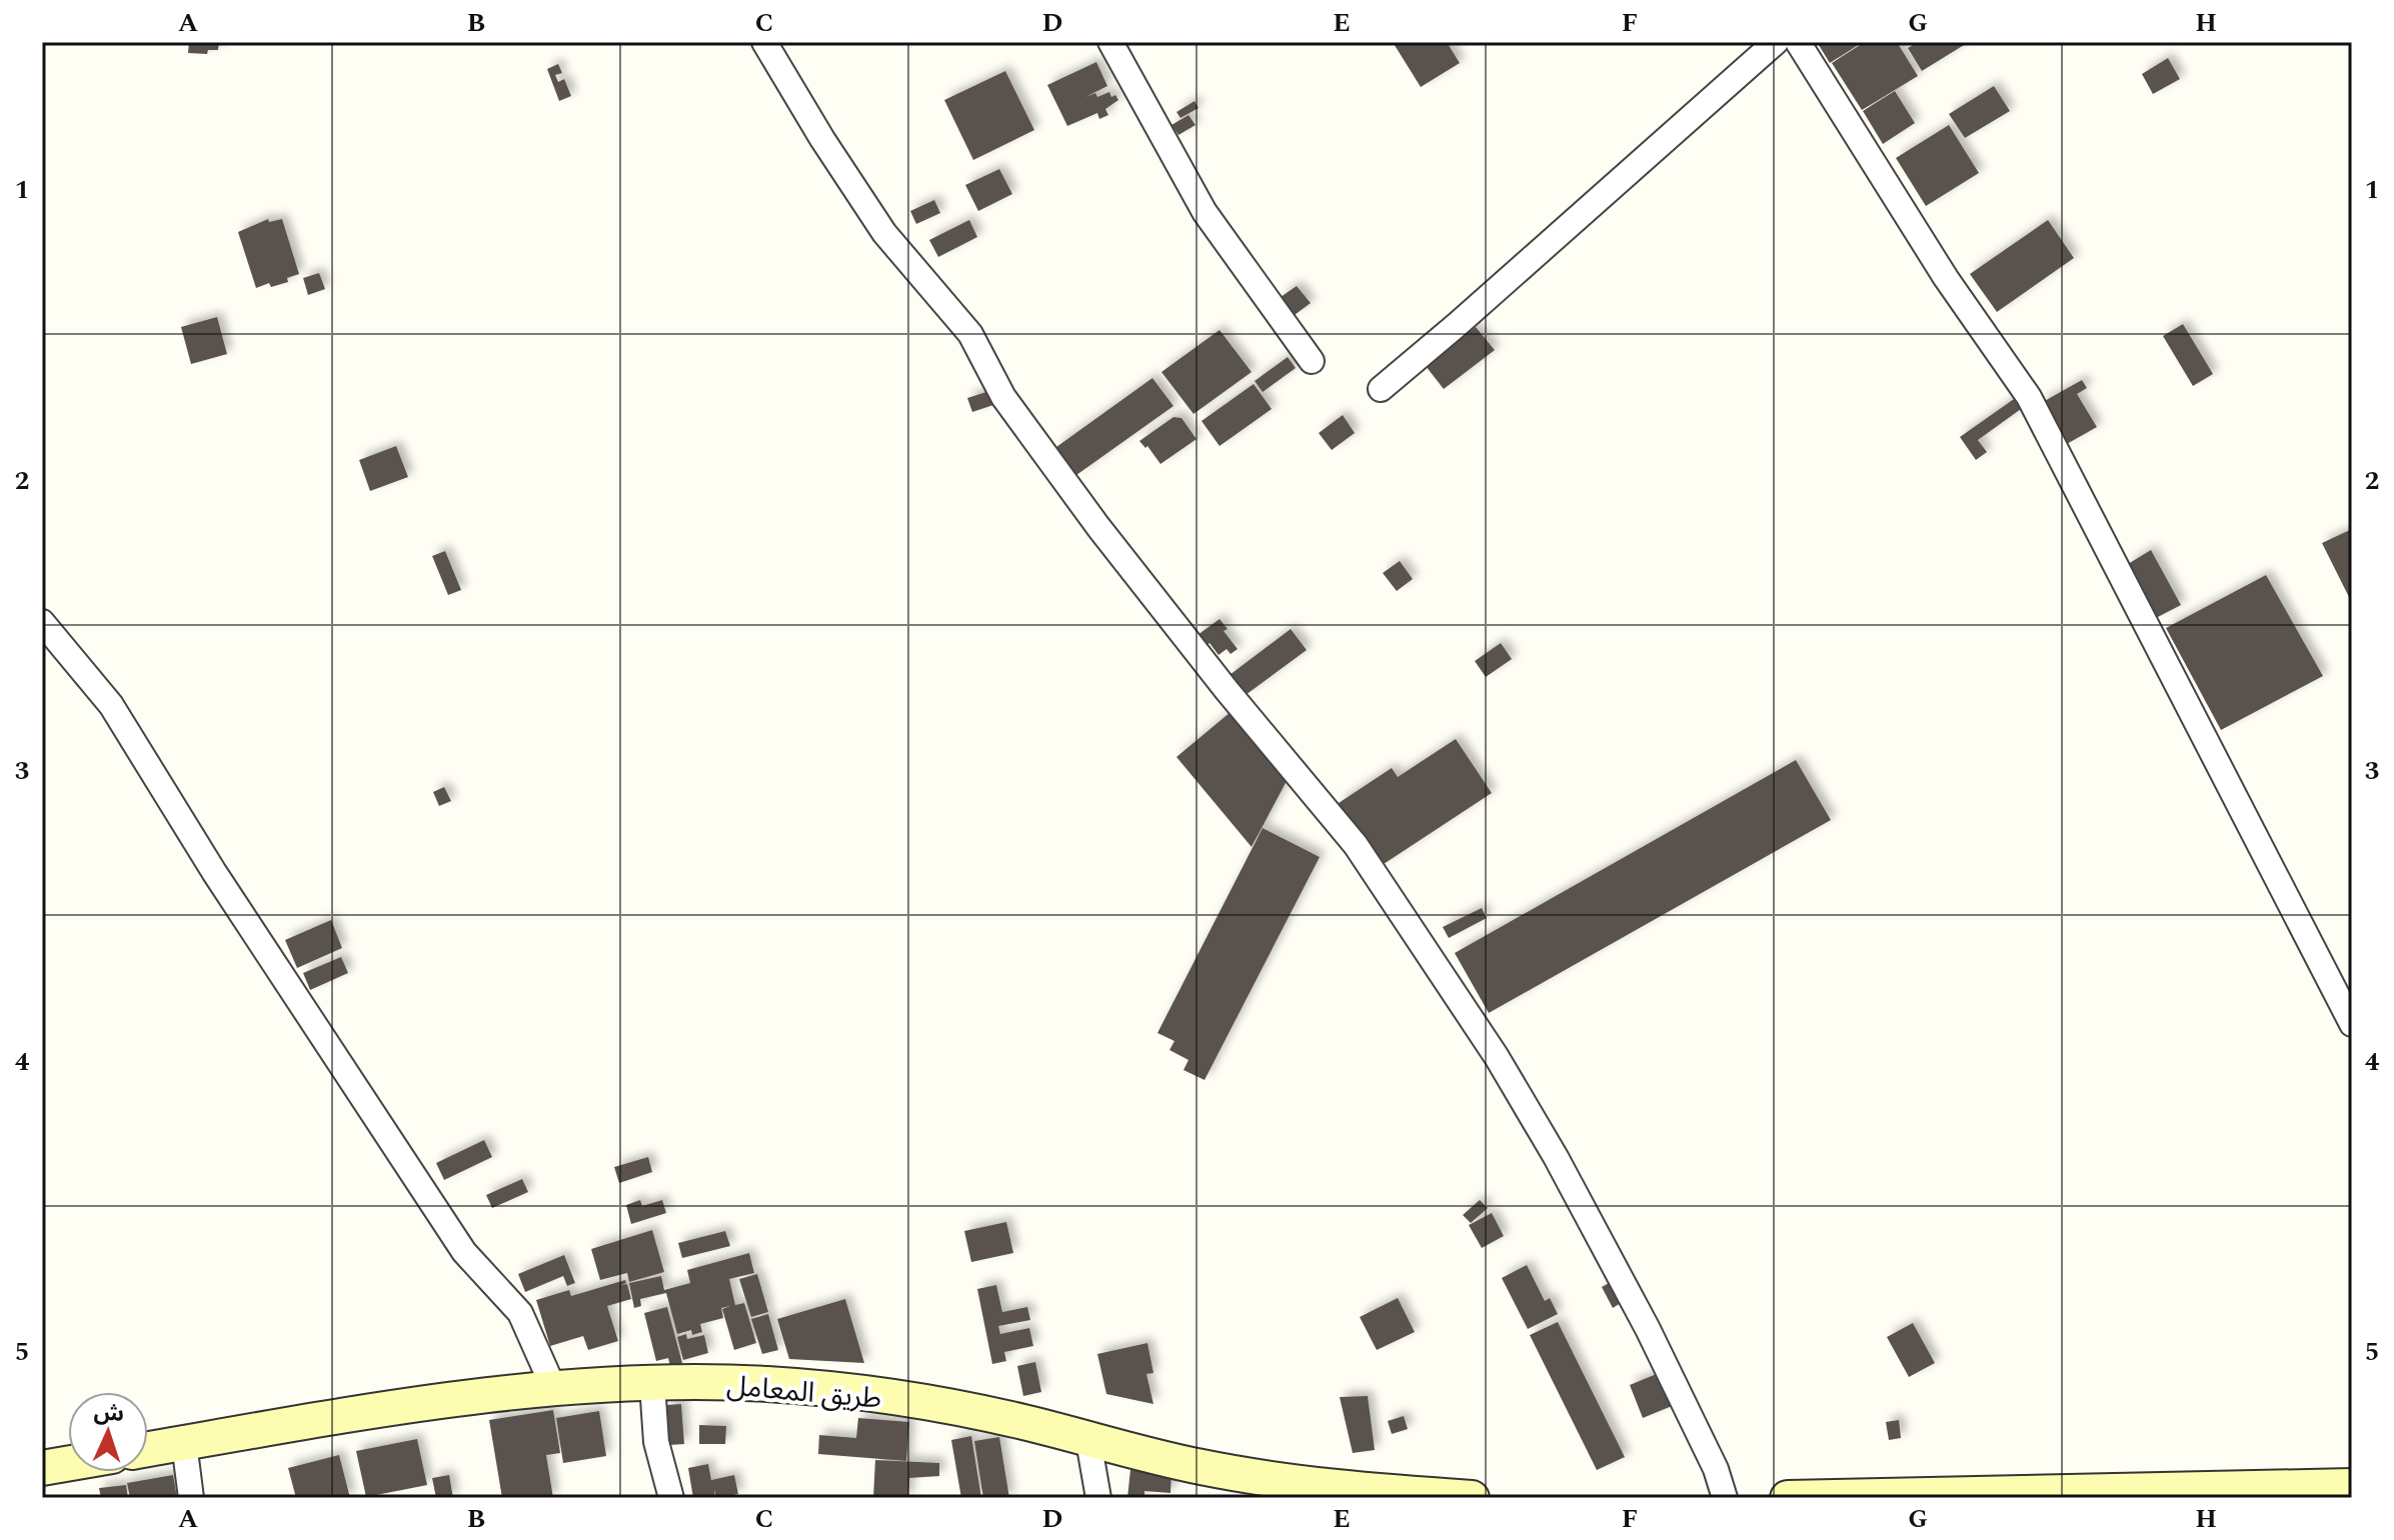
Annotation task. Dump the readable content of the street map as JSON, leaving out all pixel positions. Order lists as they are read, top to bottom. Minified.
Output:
{"streets":{"main road":["طريق المعامل"]},"north":"top","grid":{"columns":["A","B","C","D","E","F","G","H"],"rows":["1","2","3","4","5"]}}
